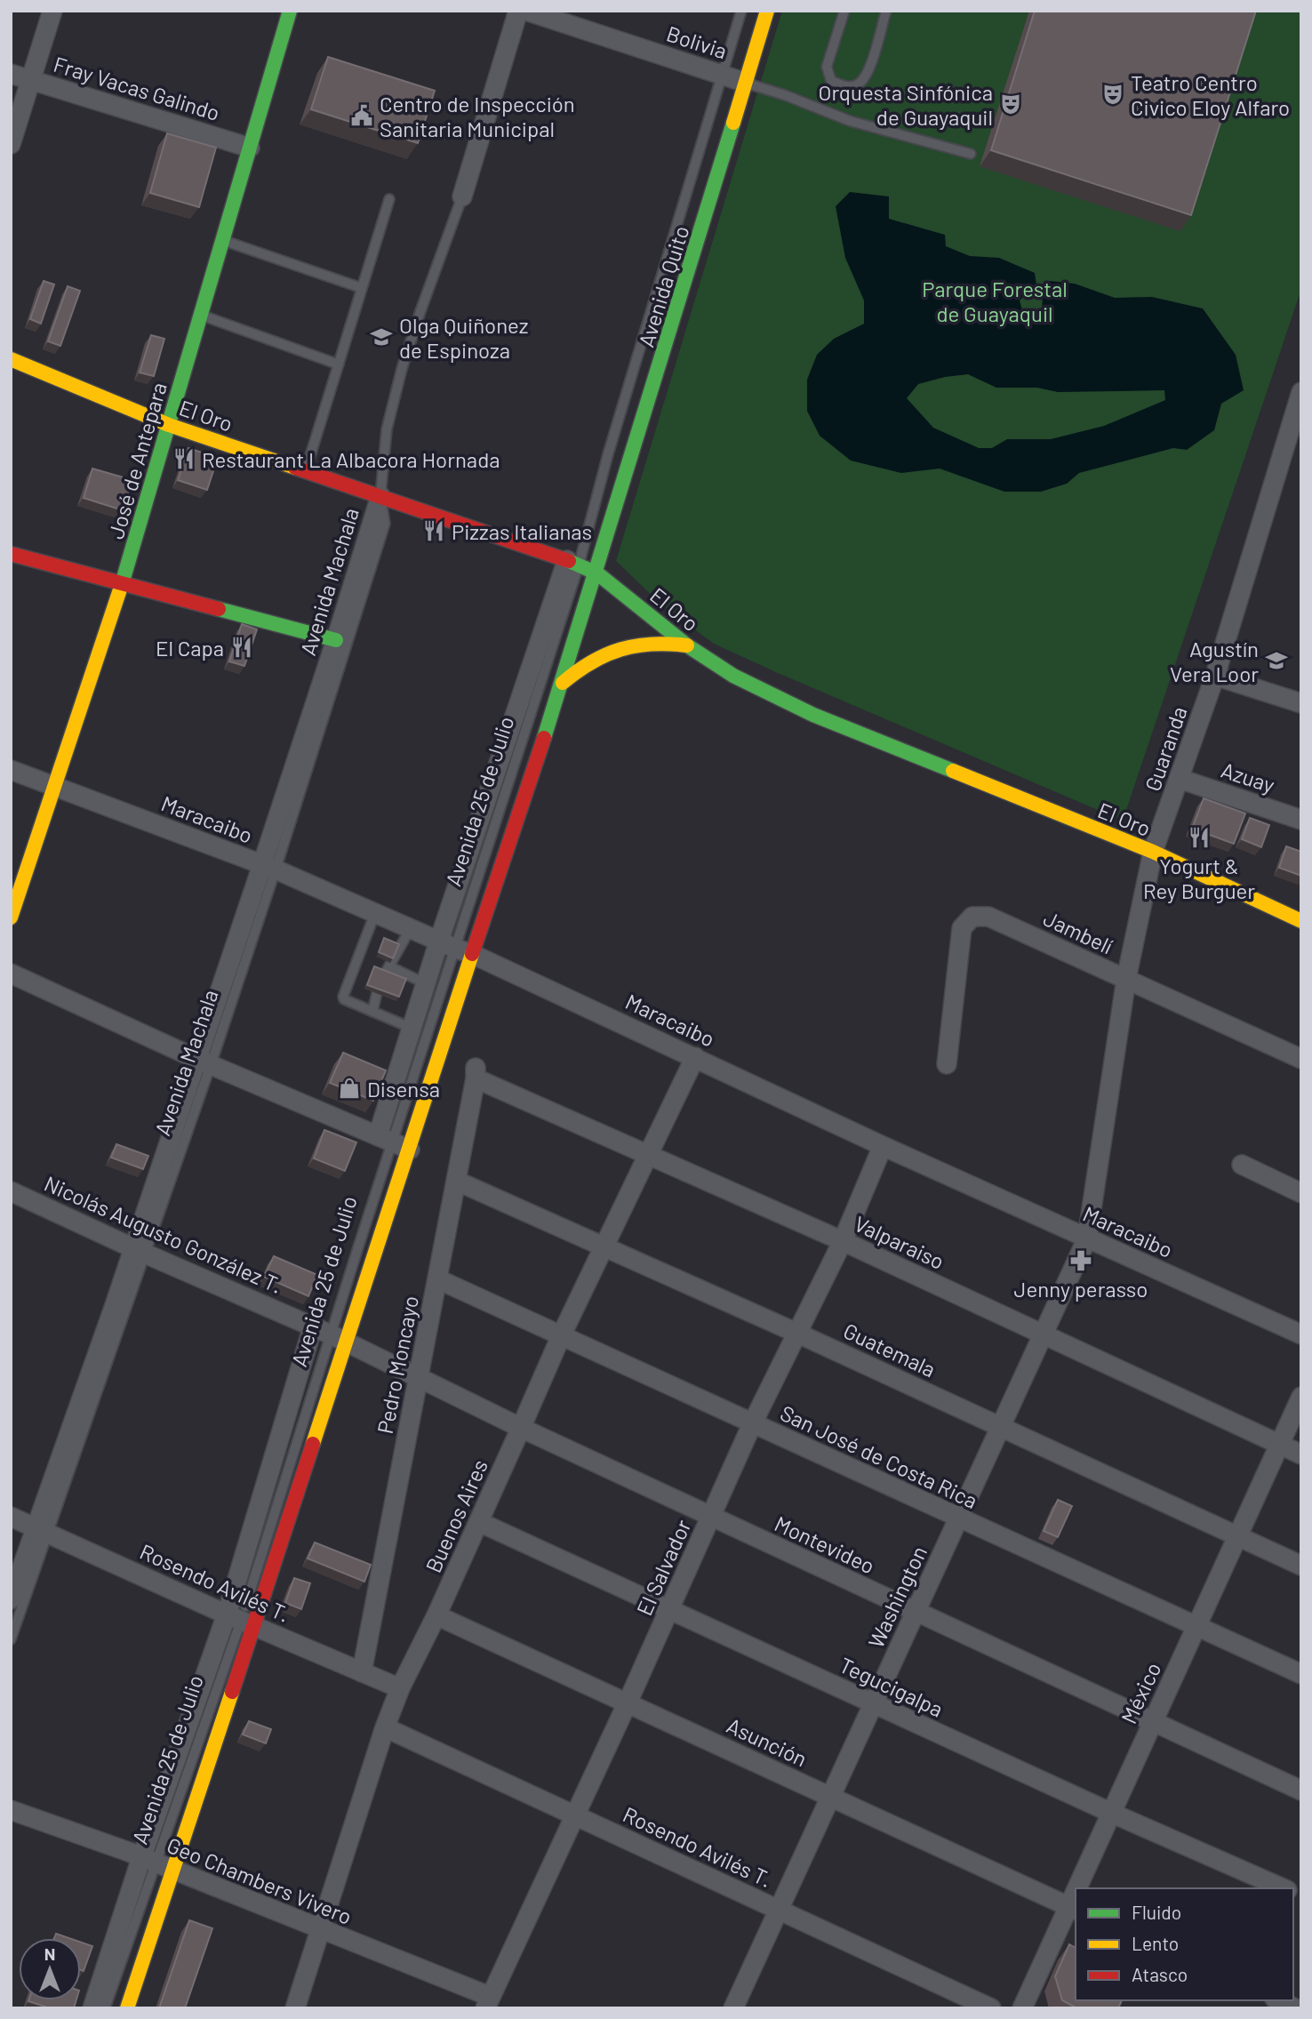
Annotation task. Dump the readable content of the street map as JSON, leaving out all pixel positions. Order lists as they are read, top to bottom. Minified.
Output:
{"streets":{"main road":["Avenida Quito","El Oro","José de Antepara","Avenida 25 de Julio"],"street":["Bolivia","Fray Vacas Galindo","Avenida Machala","Guaranda","Azuay","Maracaibo","Jambelí","Nicolás Augusto González T.","Valparaiso","Guatemala","Pedro Moncayo","San José de Costa Rica","Buenos Aires","Montevideo","El Salvador","Rosendo Avilés T.","Washington","Tegucigalpa","México","Asunción","Geo Chambers Vivero"]},"crossings":[["Bolivia","Avenida Quito"],["Fray Vacas Galindo","José de Antepara"],["Avenida Quito","El Oro"],["Avenida Quito","Avenida 25 de Julio"],["El Oro","José de Antepara"],["El Oro","Avenida Machala"],["El Oro","Guaranda"],["El Oro","Avenida 25 de Julio"],["José de Antepara","Maracaibo"],["Avenida Machala","Maracaibo"],["Avenida Machala","Nicolás Augusto González T."],["Avenida Machala","Rosendo Avilés T."],["Guaranda","Azuay"],["Guaranda","Maracaibo"],["Guaranda","Jambelí"],["Guaranda","Washington"],["Avenida 25 de Julio","Maracaibo"],["Avenida 25 de Julio","Nicolás Augusto González T."],["Avenida 25 de Julio","Montevideo"],["Avenida 25 de Julio","Rosendo Avilés T."],["Avenida 25 de Julio","Geo Chambers Vivero"],["Maracaibo","Buenos Aires"],["Maracaibo","El Salvador"],["Maracaibo","Washington"],["Nicolás Augusto González T.","Montevideo"],["Valparaiso","Pedro Moncayo"],["Valparaiso","Buenos Aires"],["Valparaiso","El Salvador"],["Valparaiso","Washington"],["Valparaiso","México"],["Guatemala","Pedro Moncayo"],["Guatemala","Buenos Aires"],["Guatemala","El Salvador"],["Guatemala","Washington"],["Guatemala","México"],["Pedro Moncayo","San José de Costa Rica"],["Pedro Moncayo","Montevideo"],["Pedro Moncayo","Rosendo Avilés T."],["San José de Costa Rica","Buenos Aires"],["San José de Costa Rica","El Salvador"],["San José de Costa Rica","Washington"],["San José de Costa Rica","México"],["Buenos Aires","Montevideo"],["Buenos Aires","Rosendo Avilés T."],["Buenos Aires","Tegucigalpa"],["Buenos Aires","Asunción"],["Buenos Aires","Geo Chambers Vivero"],["Montevideo","El Salvador"],["Montevideo","Washington"],["Montevideo","México"],["El Salvador","Rosendo Avilés T."],["El Salvador","Tegucigalpa"],["El Salvador","Asunción"],["El Salvador","Geo Chambers Vivero"],["Rosendo Avilés T.","Washington"],["Washington","Tegucigalpa"],["Washington","Asunción"],["Tegucigalpa","México"],["México","Asunción"]],"parks":["Parque Forestal de Guayaquil"],"places":{"theatre":["Teatro Centro Civico Eloy Alfaro","Orquesta Sinfónica de Guayaquil"],"public building":["Centro de Inspección Sanitaria Municipal"],"school or university":["Olga Quiñonez de Espinoza","Agustín Vera Loor"],"restaurant":["Restaurant La Albacora Hornada","Pizzas Italianas","El Capa","Yogurt & Rey Burguer"],"shop":["Disensa"],"pharmacy":["Jenny perasso"]},"legend":["Fluido","Lento","Atasco"],"north":"top"}
